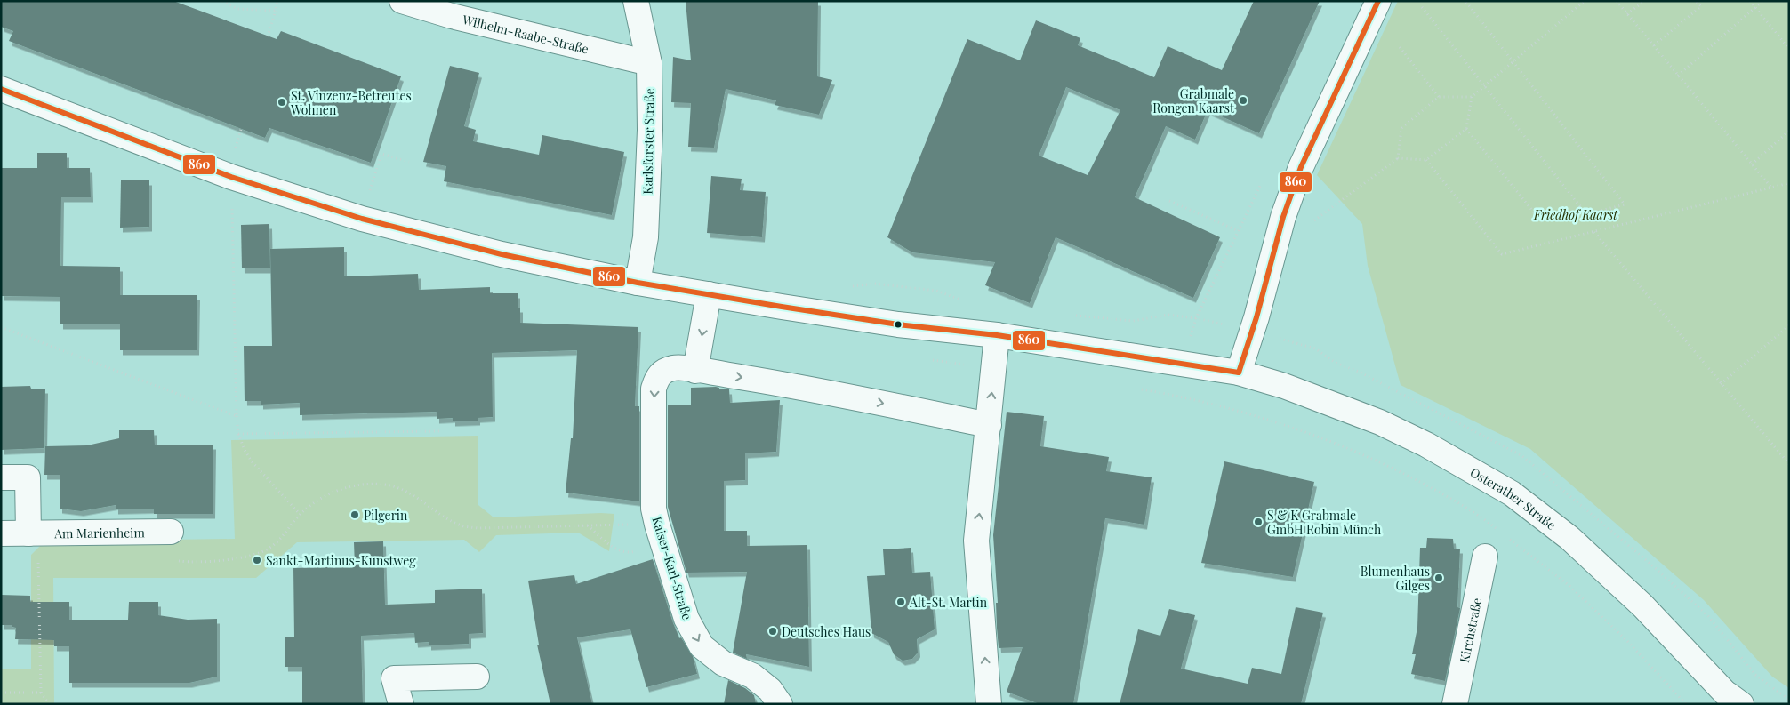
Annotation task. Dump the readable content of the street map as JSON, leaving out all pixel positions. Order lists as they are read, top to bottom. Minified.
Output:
{"streets":{"street":["Wilhelm-Raabe-Straße","Karlsforster Straße","Osterather Straße","Am Marienheim","Kaiser-Karl-Straße","Kirchstraße"]},"crossings":[["Wilhelm-Raabe-Straße","Karlsforster Straße"],["Karlsforster Straße","Osterather Straße"]],"parks":["Friedhof Kaarst"],"places":["Grabmale Rongen Kaarst","St. Vinzenz-Betreutes Wohnen","Pilgerin","S & K Grabmale GmbH Robin Münch","Sankt-Martinus-Kunstweg","Blumenhaus Gilges","Alt-St. Martin","Deutsches Haus"],"lines":["transit line 860"]}
